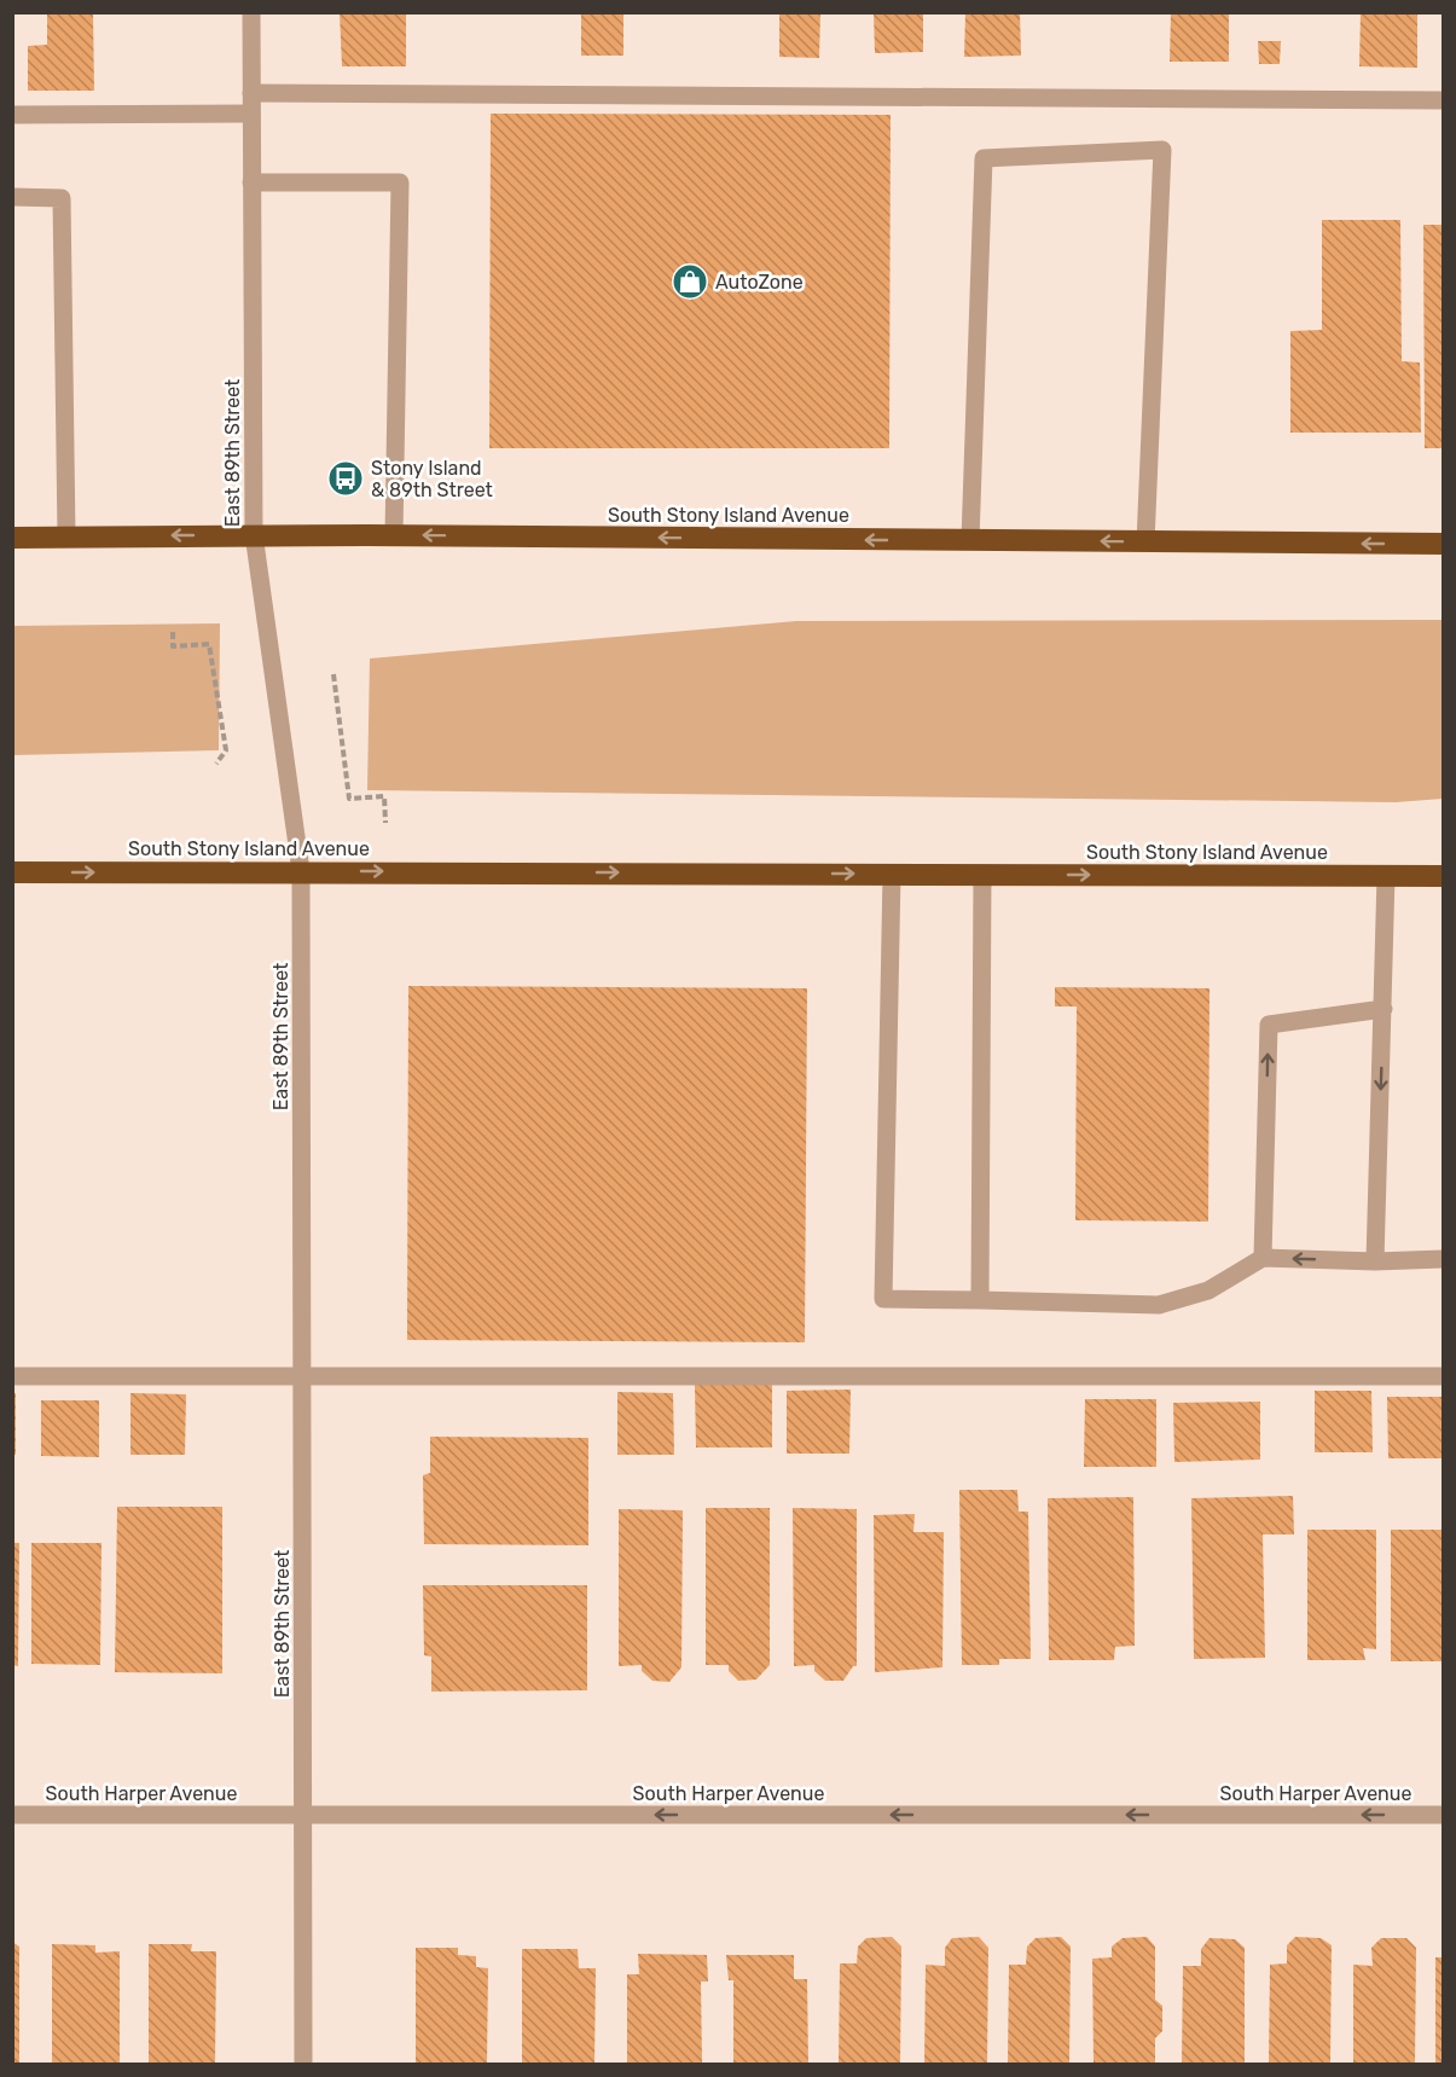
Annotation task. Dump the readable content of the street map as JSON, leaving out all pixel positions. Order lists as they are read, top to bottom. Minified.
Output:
{"streets":{"highway":["South Stony Island Avenue"],"street":["East 89th Street","South Harper Avenue"]},"crossings":[["East 89th Street","South Stony Island Avenue"],["East 89th Street","South Harper Avenue"]],"one_way":["South Harper Avenue"],"places":{"shop":["AutoZone"],"bus stop":["Stony Island & 89th Street"]}}
